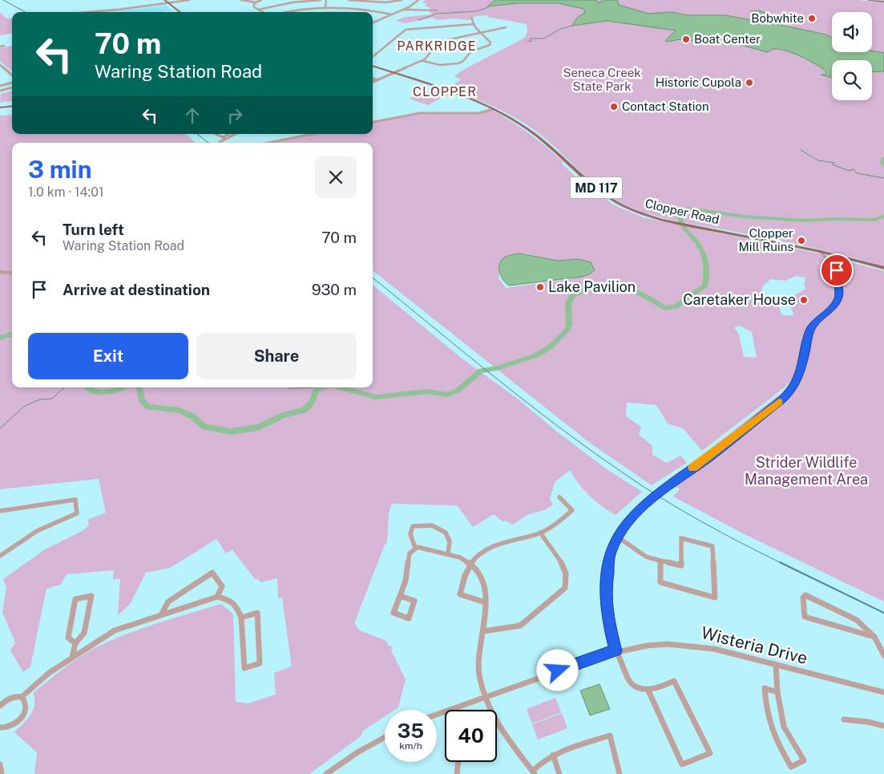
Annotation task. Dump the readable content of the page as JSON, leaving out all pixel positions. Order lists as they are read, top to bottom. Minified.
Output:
{"streets":{"main road":["MD 117","Clopper Road"],"street":["Wisteria Drive"]},"districts":["PARKRIDGE","CLOPPER"],"parks":["Seneca Creek State Park","Strider Wildlife Management Area"],"places":["Bobwhite","Boat Center","Historic Cupola","Contact Station","Clopper Mill Ruins","Lake Pavilion","Caretaker House"],"page":{"turn":["70 m","Waring Station Road"],"heading":["3 min","1.0 km · 14:01"],"list":[{"name":"Turn left","note":"Waring Station Road","value":"70 m"},{"name":"Arrive at destination","value":"930 m"}],"buttons":["Exit","Share"],"speed":"35 km/h","limit":"40"}}
